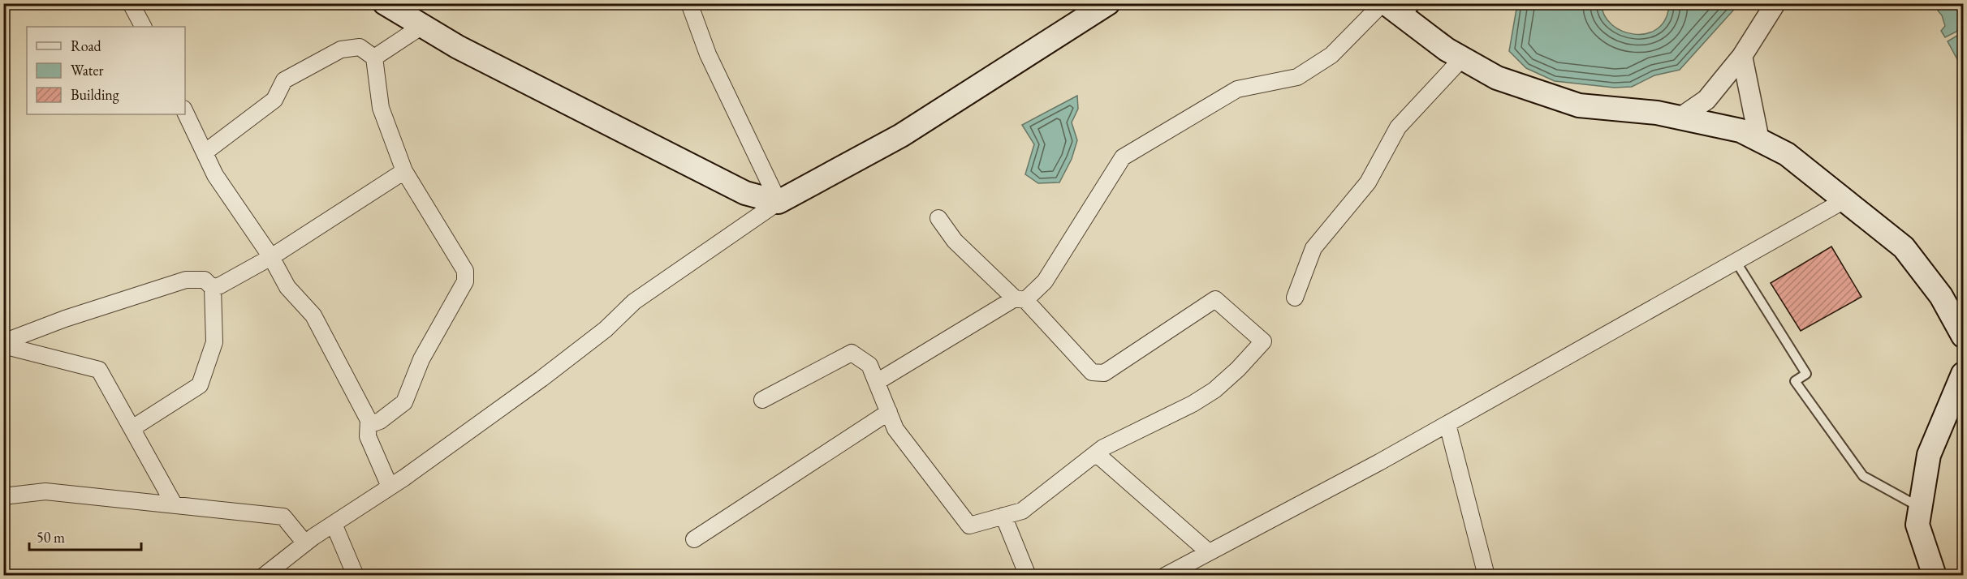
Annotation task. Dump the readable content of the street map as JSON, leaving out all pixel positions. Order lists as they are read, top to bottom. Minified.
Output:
{"legend":["Road","Water","Building"],"scale_bar":"50 m"}
